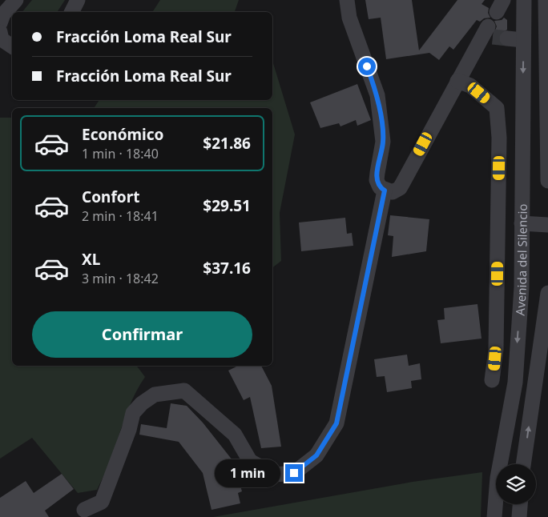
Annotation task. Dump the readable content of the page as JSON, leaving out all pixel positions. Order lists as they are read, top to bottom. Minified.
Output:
{"streets":{"street":["Avenida del Silencio"]},"page":{"banner":["Fracción Loma Real Sur","Fracción Loma Real Sur"],"list":[{"name":"Económico","note":"1 min · 18:40","value":"$21.86"},{"name":"Confort","note":"2 min · 18:41","value":"$29.51"},{"name":"XL","note":"3 min · 18:42","value":"$37.16"}],"buttons":"Confirmar","bubble":"1 min"}}
